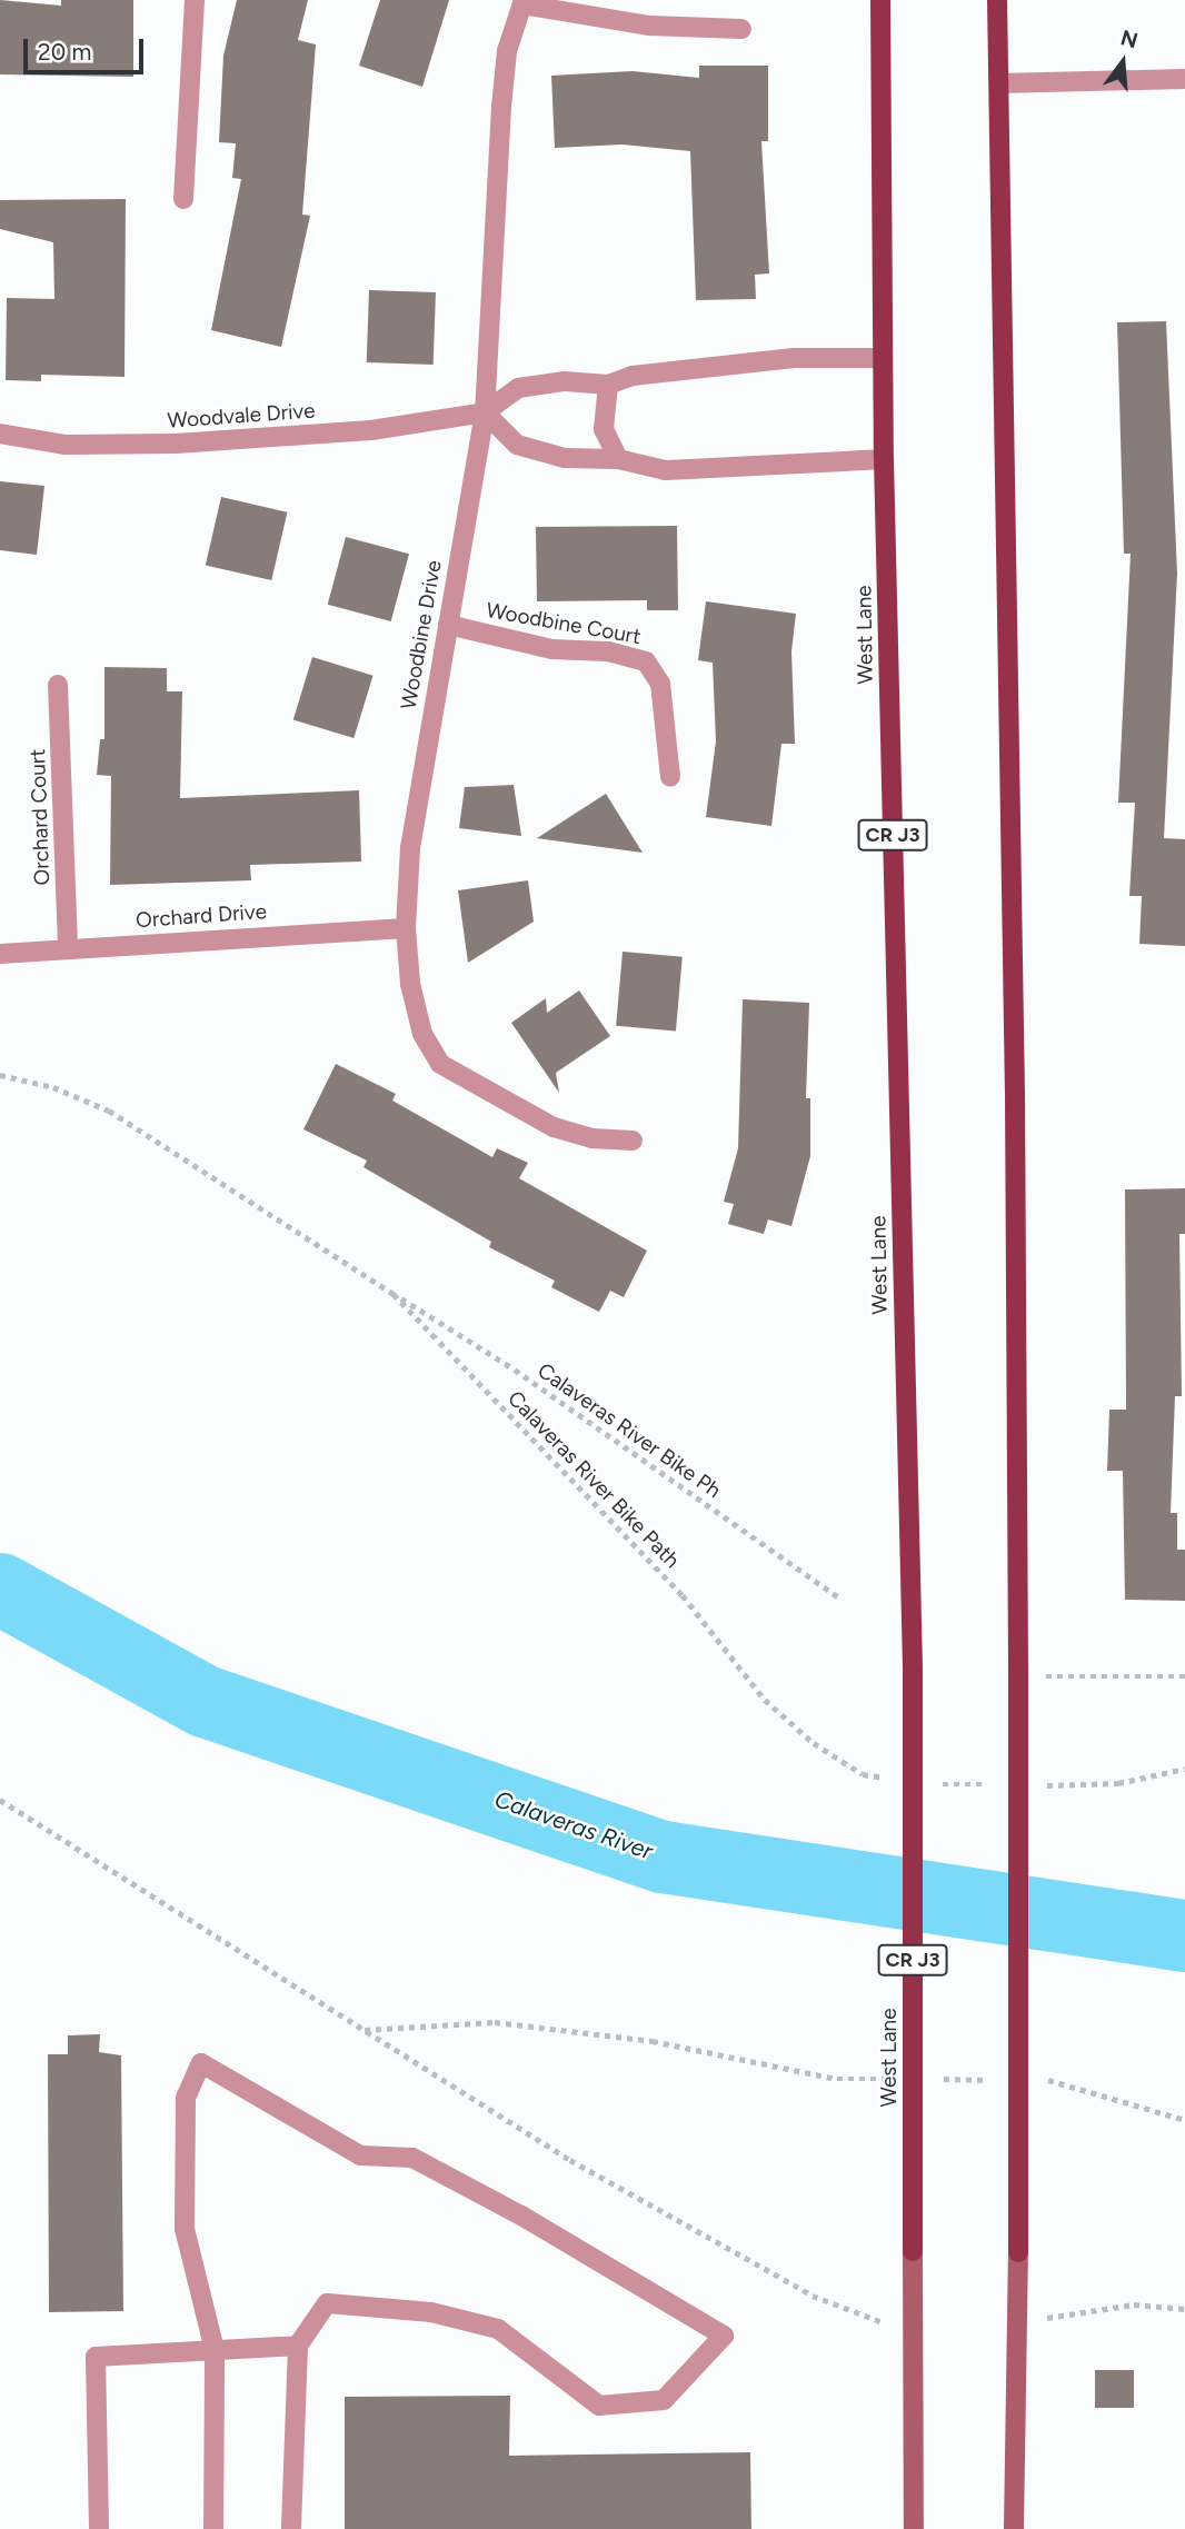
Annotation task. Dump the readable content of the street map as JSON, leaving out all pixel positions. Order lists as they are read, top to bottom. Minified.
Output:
{"streets":{"main road":["West Lane","CR J3"],"street":["Woodvale Drive","Woodbine Court","Woodbine Drive","Orchard Court","Orchard Drive"],"path":["Calaveras River Bike Ph","Calaveras River Bike Path"]},"crossings":[["Woodvale Drive","Woodbine Drive"],["Woodvale Drive","West Lane"],["Woodbine Court","Woodbine Drive"],["Woodbine Drive","Orchard Drive"],["Orchard Court","Orchard Drive"],["Calaveras River Bike Ph","Calaveras River Bike Path"]],"water":["Calaveras River"],"scale_bar":"20 m","north":"top"}
